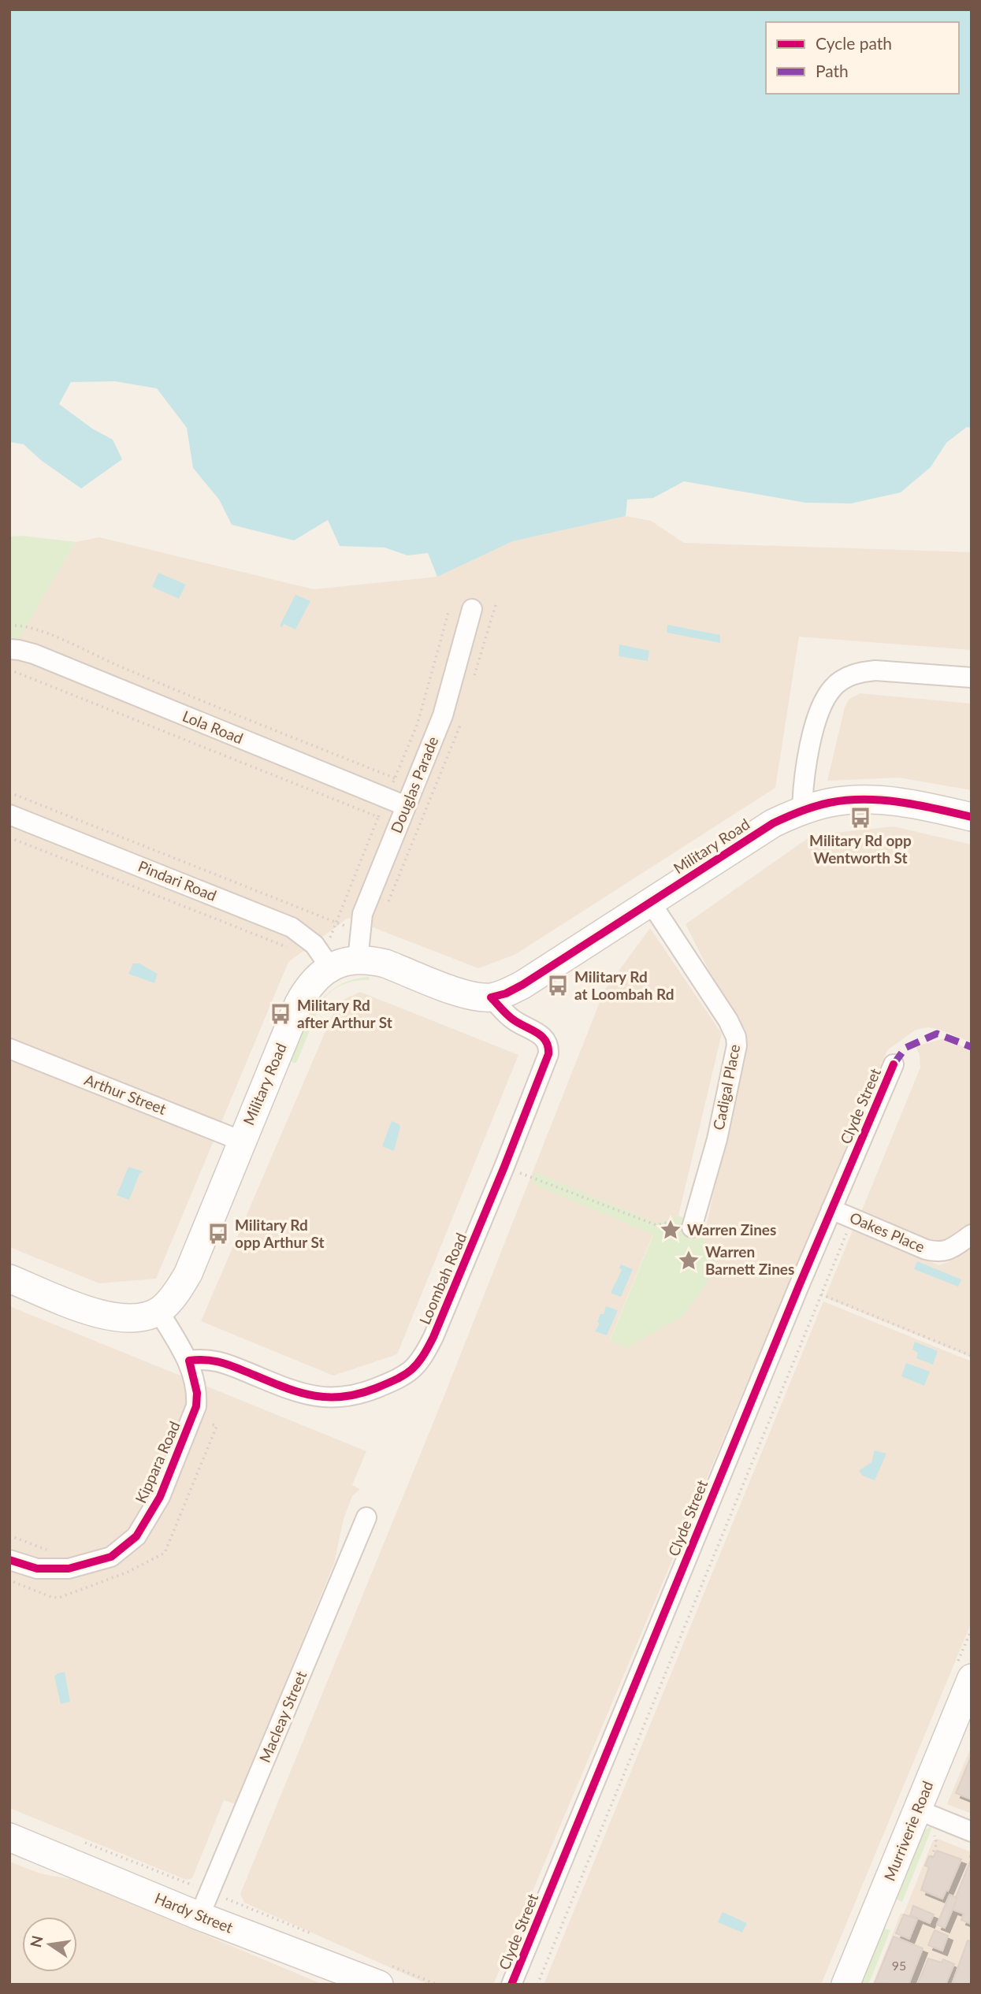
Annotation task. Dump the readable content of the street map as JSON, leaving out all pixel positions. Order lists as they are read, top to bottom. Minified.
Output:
{"streets":{"street":["Lola Road","Douglas Parade","Military Road","Pindari Road","Cadigal Place","Arthur Street","Clyde Street","Oakes Place","Loombah Road","Kippara Road","Macleay Street","Murriverie Road","Hardy Street"]},"crossings":[["Lola Road","Douglas Parade"],["Douglas Parade","Military Road"],["Military Road","Pindari Road"],["Military Road","Cadigal Place"],["Military Road","Arthur Street"],["Military Road","Loombah Road"],["Military Road","Kippara Road"],["Clyde Street","Oakes Place"],["Loombah Road","Kippara Road"],["Macleay Street","Hardy Street"]],"places":{"bus stop":["Military Rd opp Wentworth St","Military Rd at Loombah Rd","Military Rd after Arthur St","Military Rd opp Arthur St"],"place":["Warren Zines","Warren Barnett Zines"]},"house_numbers":["95"],"legend":["Cycle path","Path"],"north":"left"}
